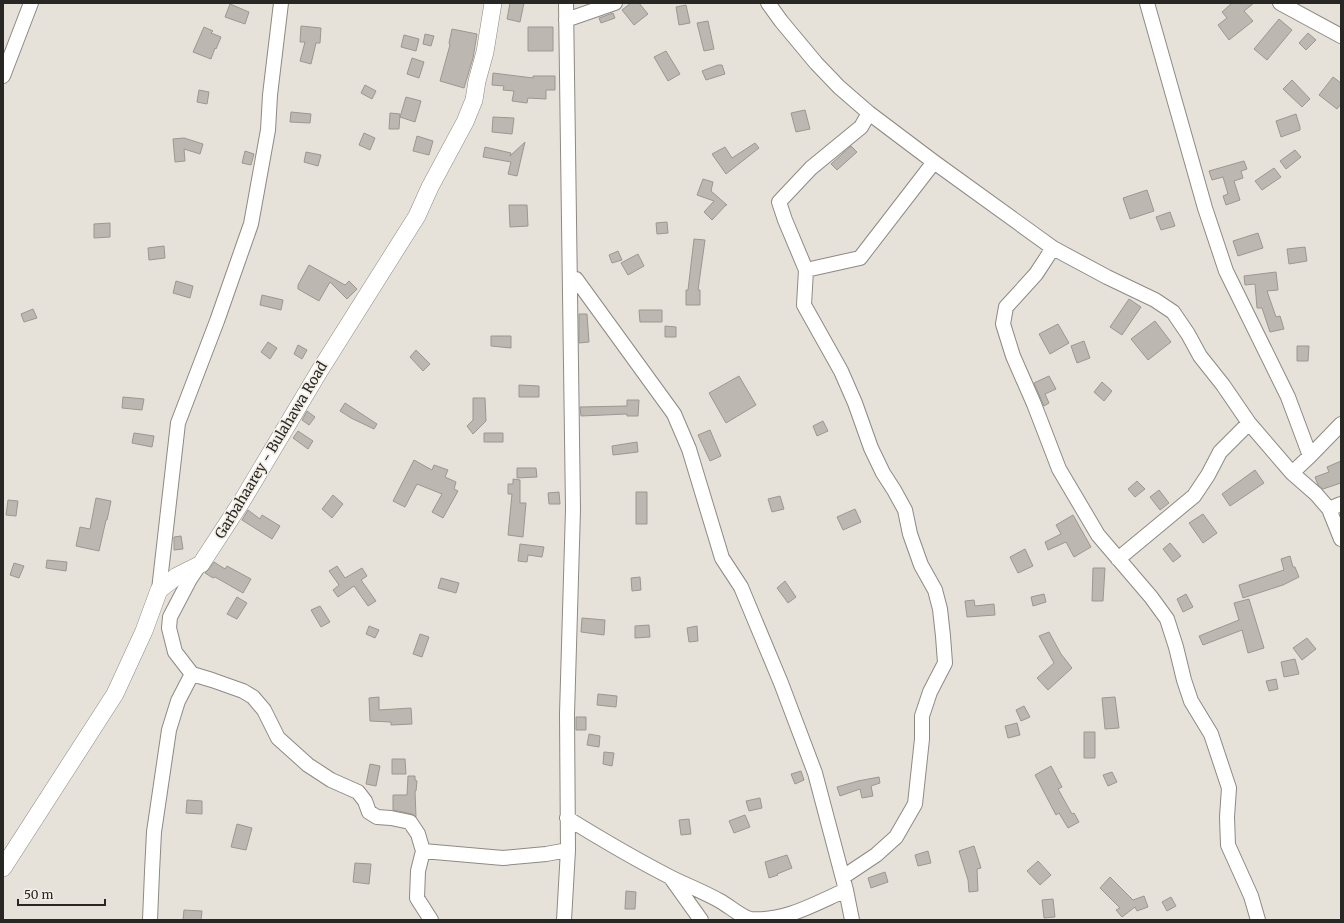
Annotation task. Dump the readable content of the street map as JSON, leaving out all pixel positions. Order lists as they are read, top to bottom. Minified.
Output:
{"streets":{"main road":["Garbahaarey - Bulahawa Road"]},"scale_bar":"50 m"}
